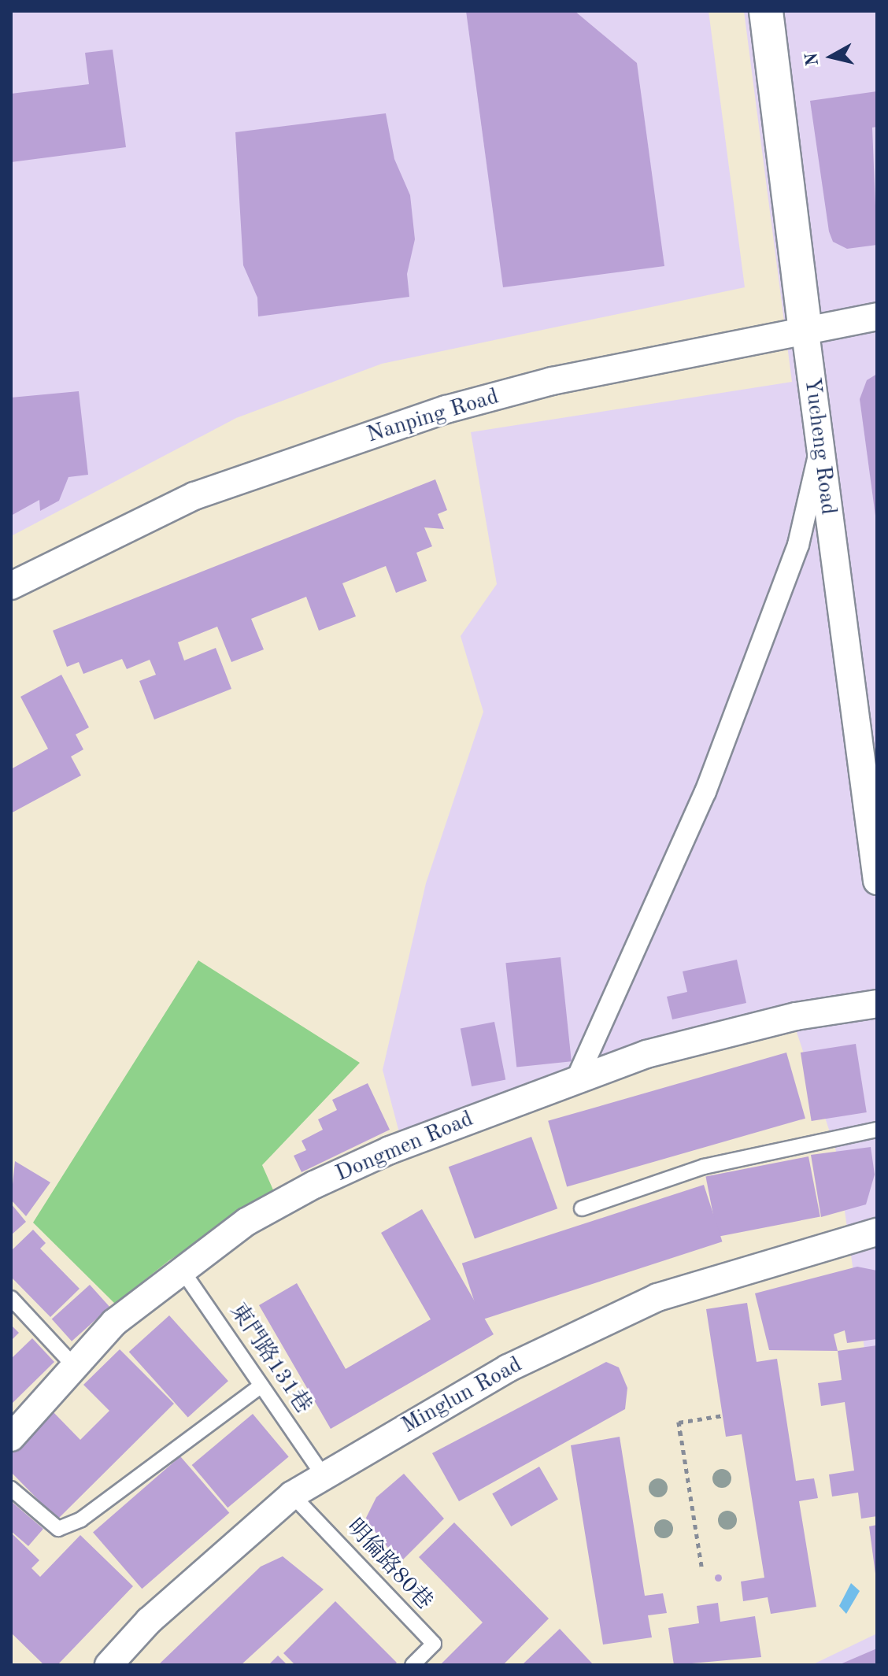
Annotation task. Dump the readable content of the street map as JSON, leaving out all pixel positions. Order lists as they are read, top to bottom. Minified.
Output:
{"streets":{"street":["Nanping Road","Yucheng Road","Dongmen Road","Minglun Road"],"lane":["東門路131巷","明倫路80巷"]},"crossings":[["Nanping Road","Yucheng Road"],["Dongmen Road","東門路131巷"],["東門路131巷","Minglun Road"],["Minglun Road","明倫路80巷"]],"north":"left"}
